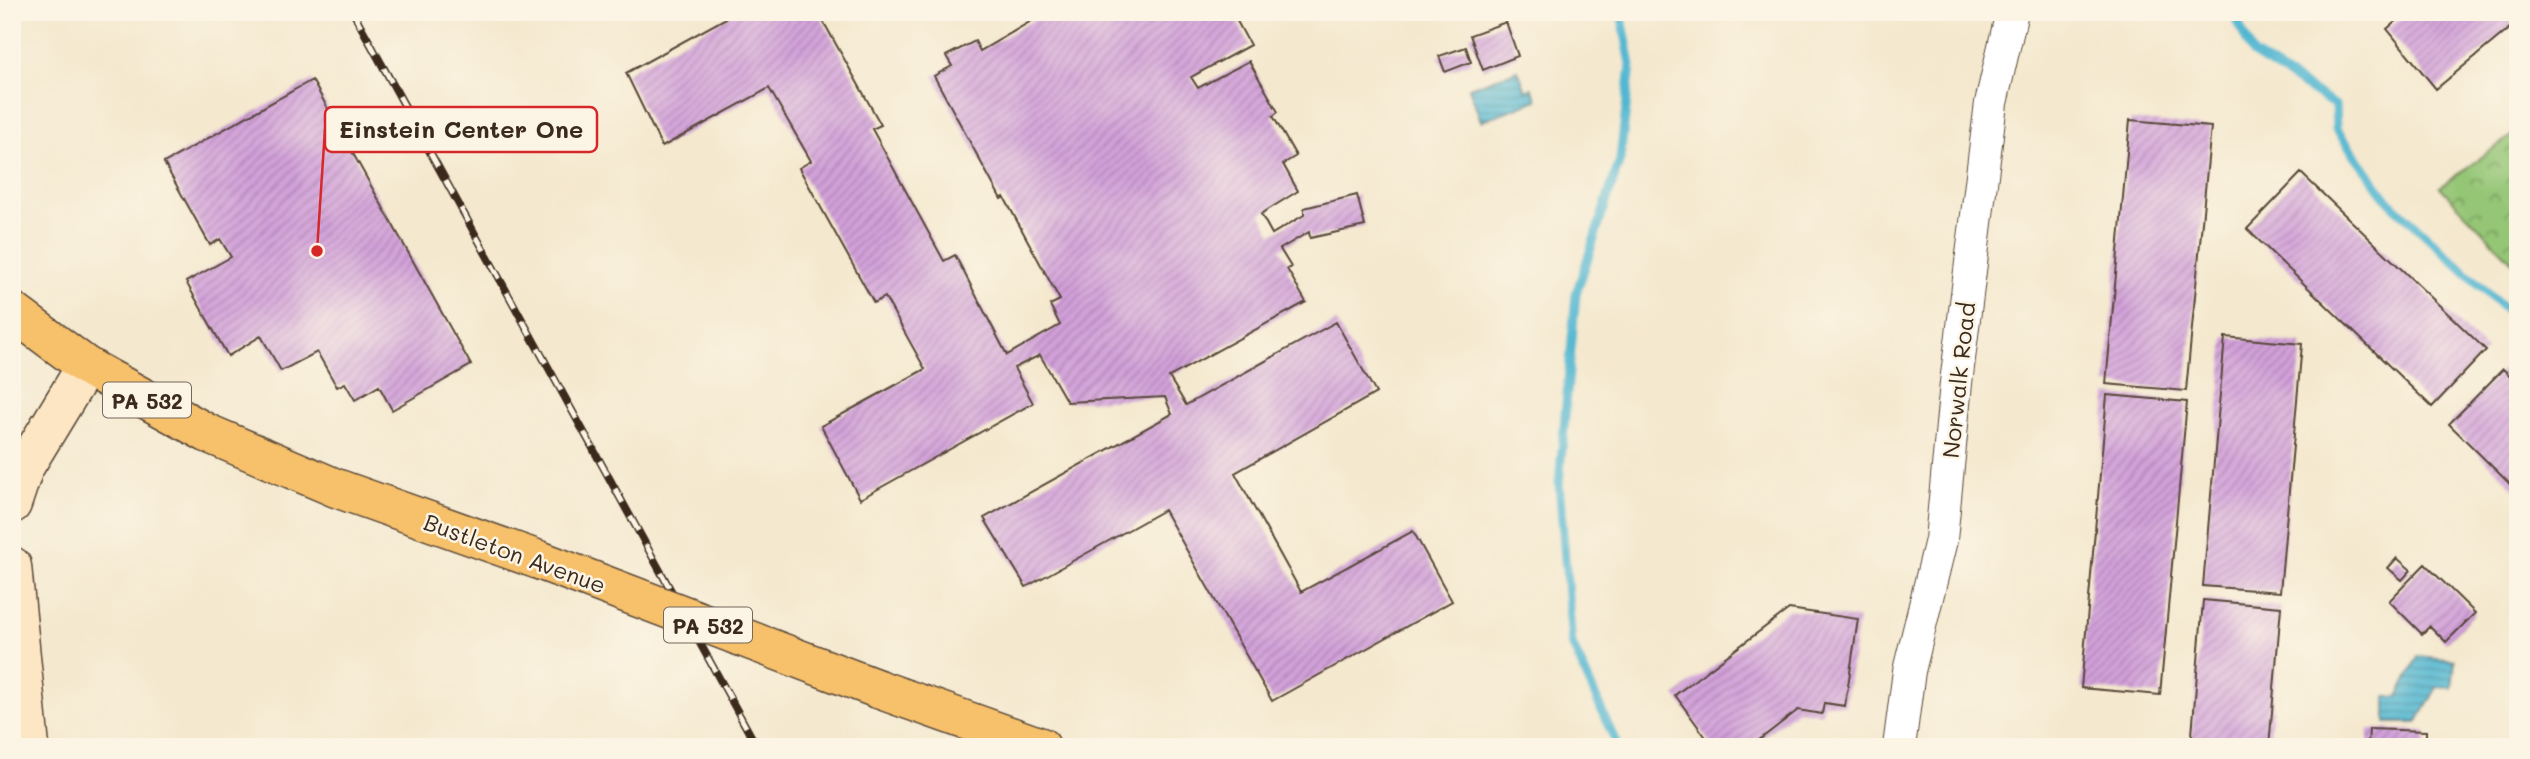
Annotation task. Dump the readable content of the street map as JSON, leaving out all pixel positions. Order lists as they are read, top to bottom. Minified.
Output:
{"streets":{"main road":["PA 532","Bustleton Avenue"],"street":["Norwalk Road"]},"places":["Einstein Center One"]}
